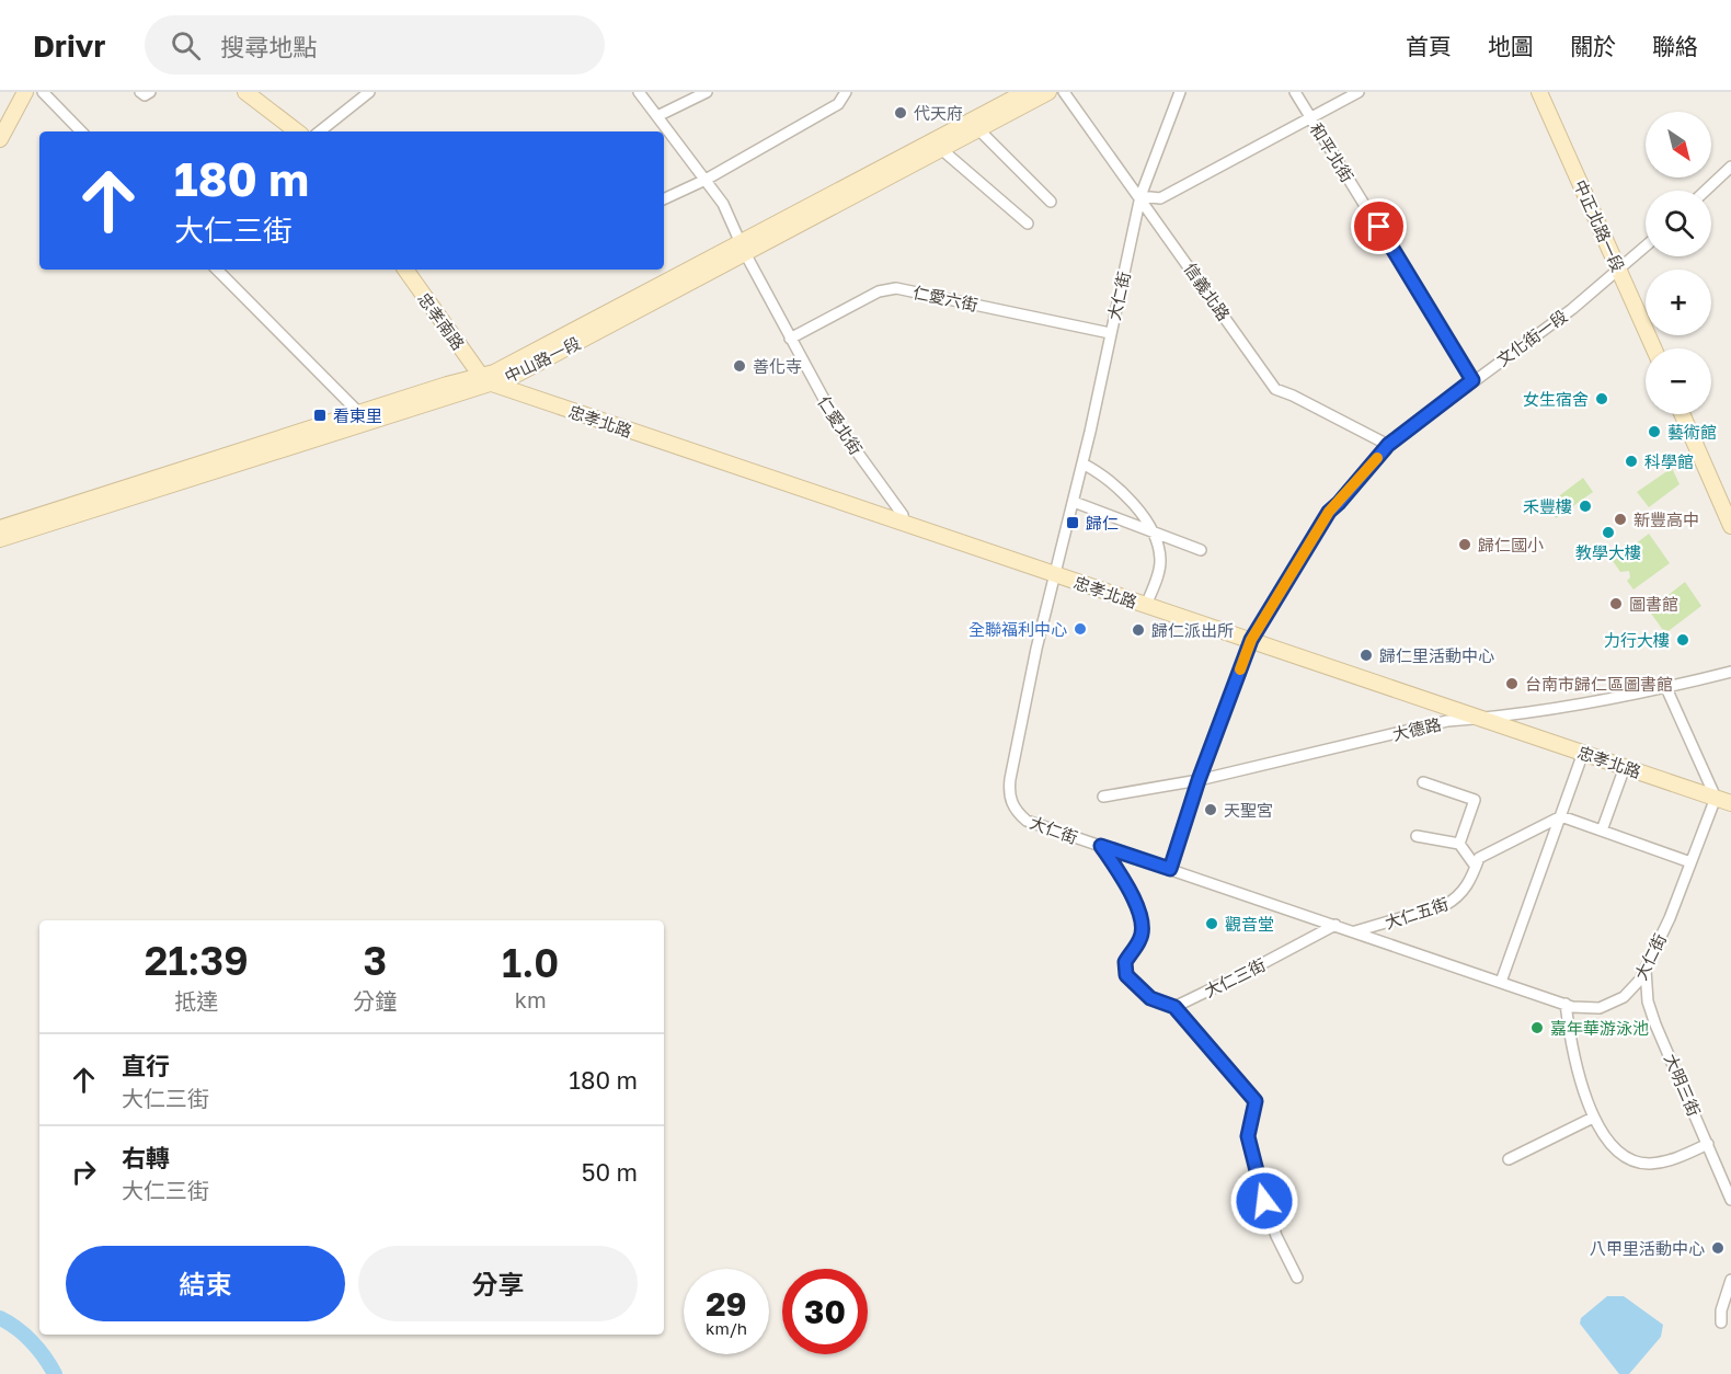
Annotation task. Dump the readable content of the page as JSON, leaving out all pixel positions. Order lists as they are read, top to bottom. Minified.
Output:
{"streets":{"main road":["中正北路一段","忠孝南路","中山路一段","忠孝北路"],"street":["和平北街","信義北路","大仁街","仁愛六街","文化街一段","仁愛北街","大德路","大仁五街","大仁三街","大明三街"]},"crossings":[["和平北街","文化街一段"],["中正北路一段","文化街一段"],["信義北路","大仁街"],["信義北路","文化街一段"],["大仁街","仁愛六街"],["大仁街","文化街一段"],["大仁街","忠孝北路"],["大仁街","大仁五街"],["大仁街","大仁三街"],["大仁街","大明三街"],["仁愛六街","仁愛北街"],["忠孝南路","中山路一段"],["忠孝南路","忠孝北路"],["文化街一段","忠孝北路"],["文化街一段","大德路"],["中山路一段","忠孝北路"],["中山路一段","仁愛北街"],["忠孝北路","仁愛北街"],["忠孝北路","大德路"]],"places":{"other":["代天府","善化寺","女生宿舍","藝術館","科學館","禾豐樓","新豐高中","教學大樓","歸仁國小","圖書館","全聯福利中心","歸仁派出所","力行大樓","歸仁里活動中心","台南市歸仁區圖書館","天聖宮","觀音堂","嘉年華游泳池","八甲里活動中心"],"transit":["看東里","歸仁"]},"north":"bottom right","page":{"header":"Drivr","search":"搜尋地點","nav":["首頁","地圖","關於","聯絡"],"map_buttons":["+","−"],"turn":["180 m","大仁三街"],"eta":["21:39","抵達","3","分鐘","1.0","km"],"list":[{"name":"直行","note":"大仁三街","value":"180 m"},{"name":"右轉","note":"大仁三街","value":"50 m"}],"buttons":["結束","分享"],"speed":"29 km/h","limit":"30"}}
